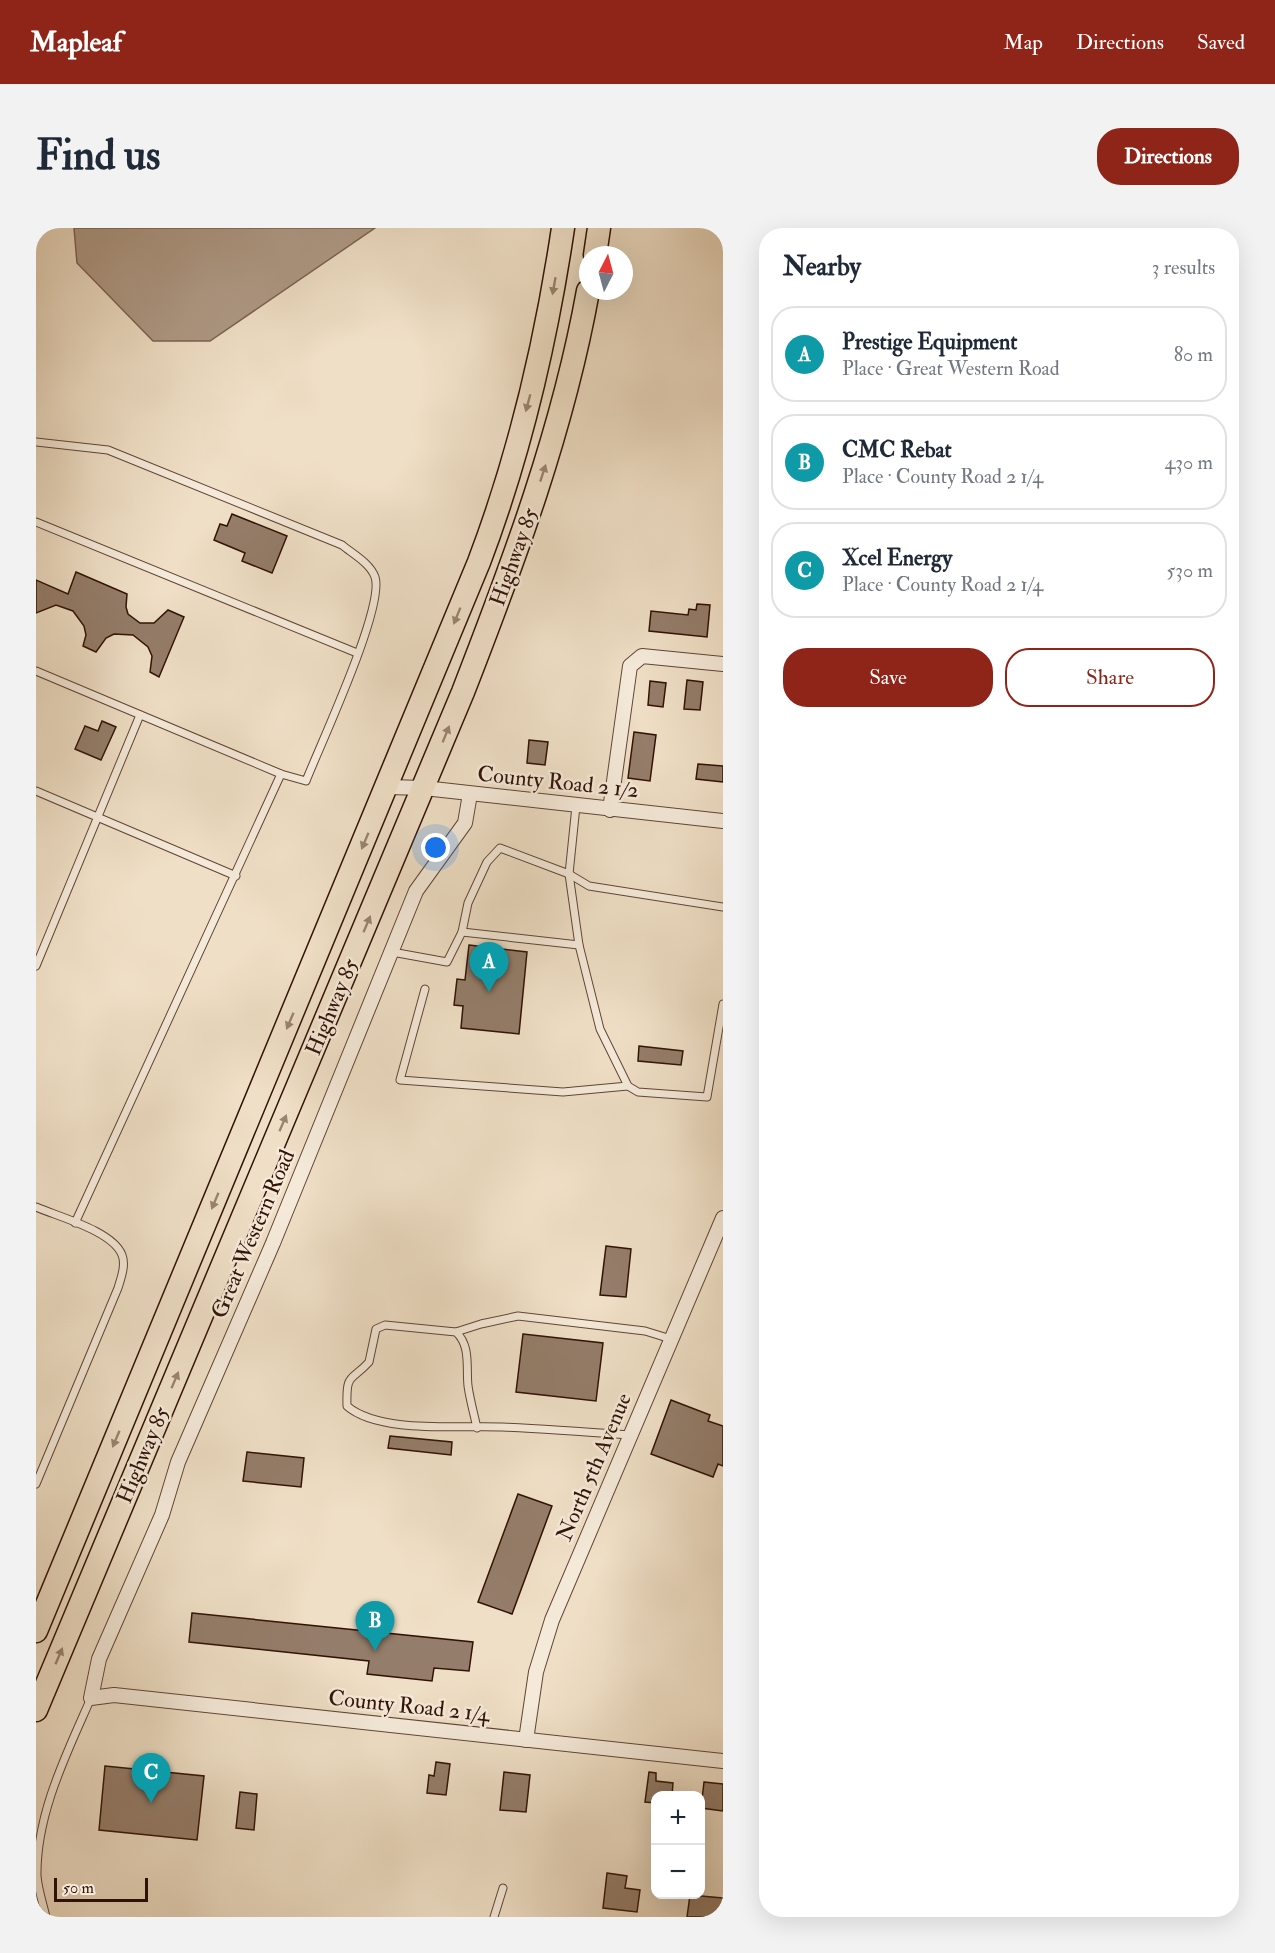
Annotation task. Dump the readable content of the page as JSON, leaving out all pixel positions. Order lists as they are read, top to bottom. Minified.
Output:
{"streets":{"highway":["Highway 85"],"street":["County Road 2 1/2","Great Western Road","North 5th Avenue","County Road 2 1/4"]},"crossings":[["Highway 85","County Road 2 1/2"],["County Road 2 1/2","Great Western Road"],["Great Western Road","County Road 2 1/4"],["North 5th Avenue","County Road 2 1/4"]],"scale_bar":"50 m","north":"top","page":{"header":"Mapleaf","nav":["Map","Directions","Saved"],"buttons":["Directions",["Save","Share"]],"title":"Find us","heading":["Nearby","3 results"],"list":[{"mark":"A","name":"Prestige Equipment","note":"Place · Great Western Road","value":"80 m"},{"mark":"B","name":"CMC Rebat","note":"Place · County Road 2 1/4","value":"430 m"},{"mark":"C","name":"Xcel Energy","note":"Place · County Road 2 1/4","value":"530 m"}],"pins":["A","B","C"],"map_buttons":["+","−"],"scale":"50 m"}}
